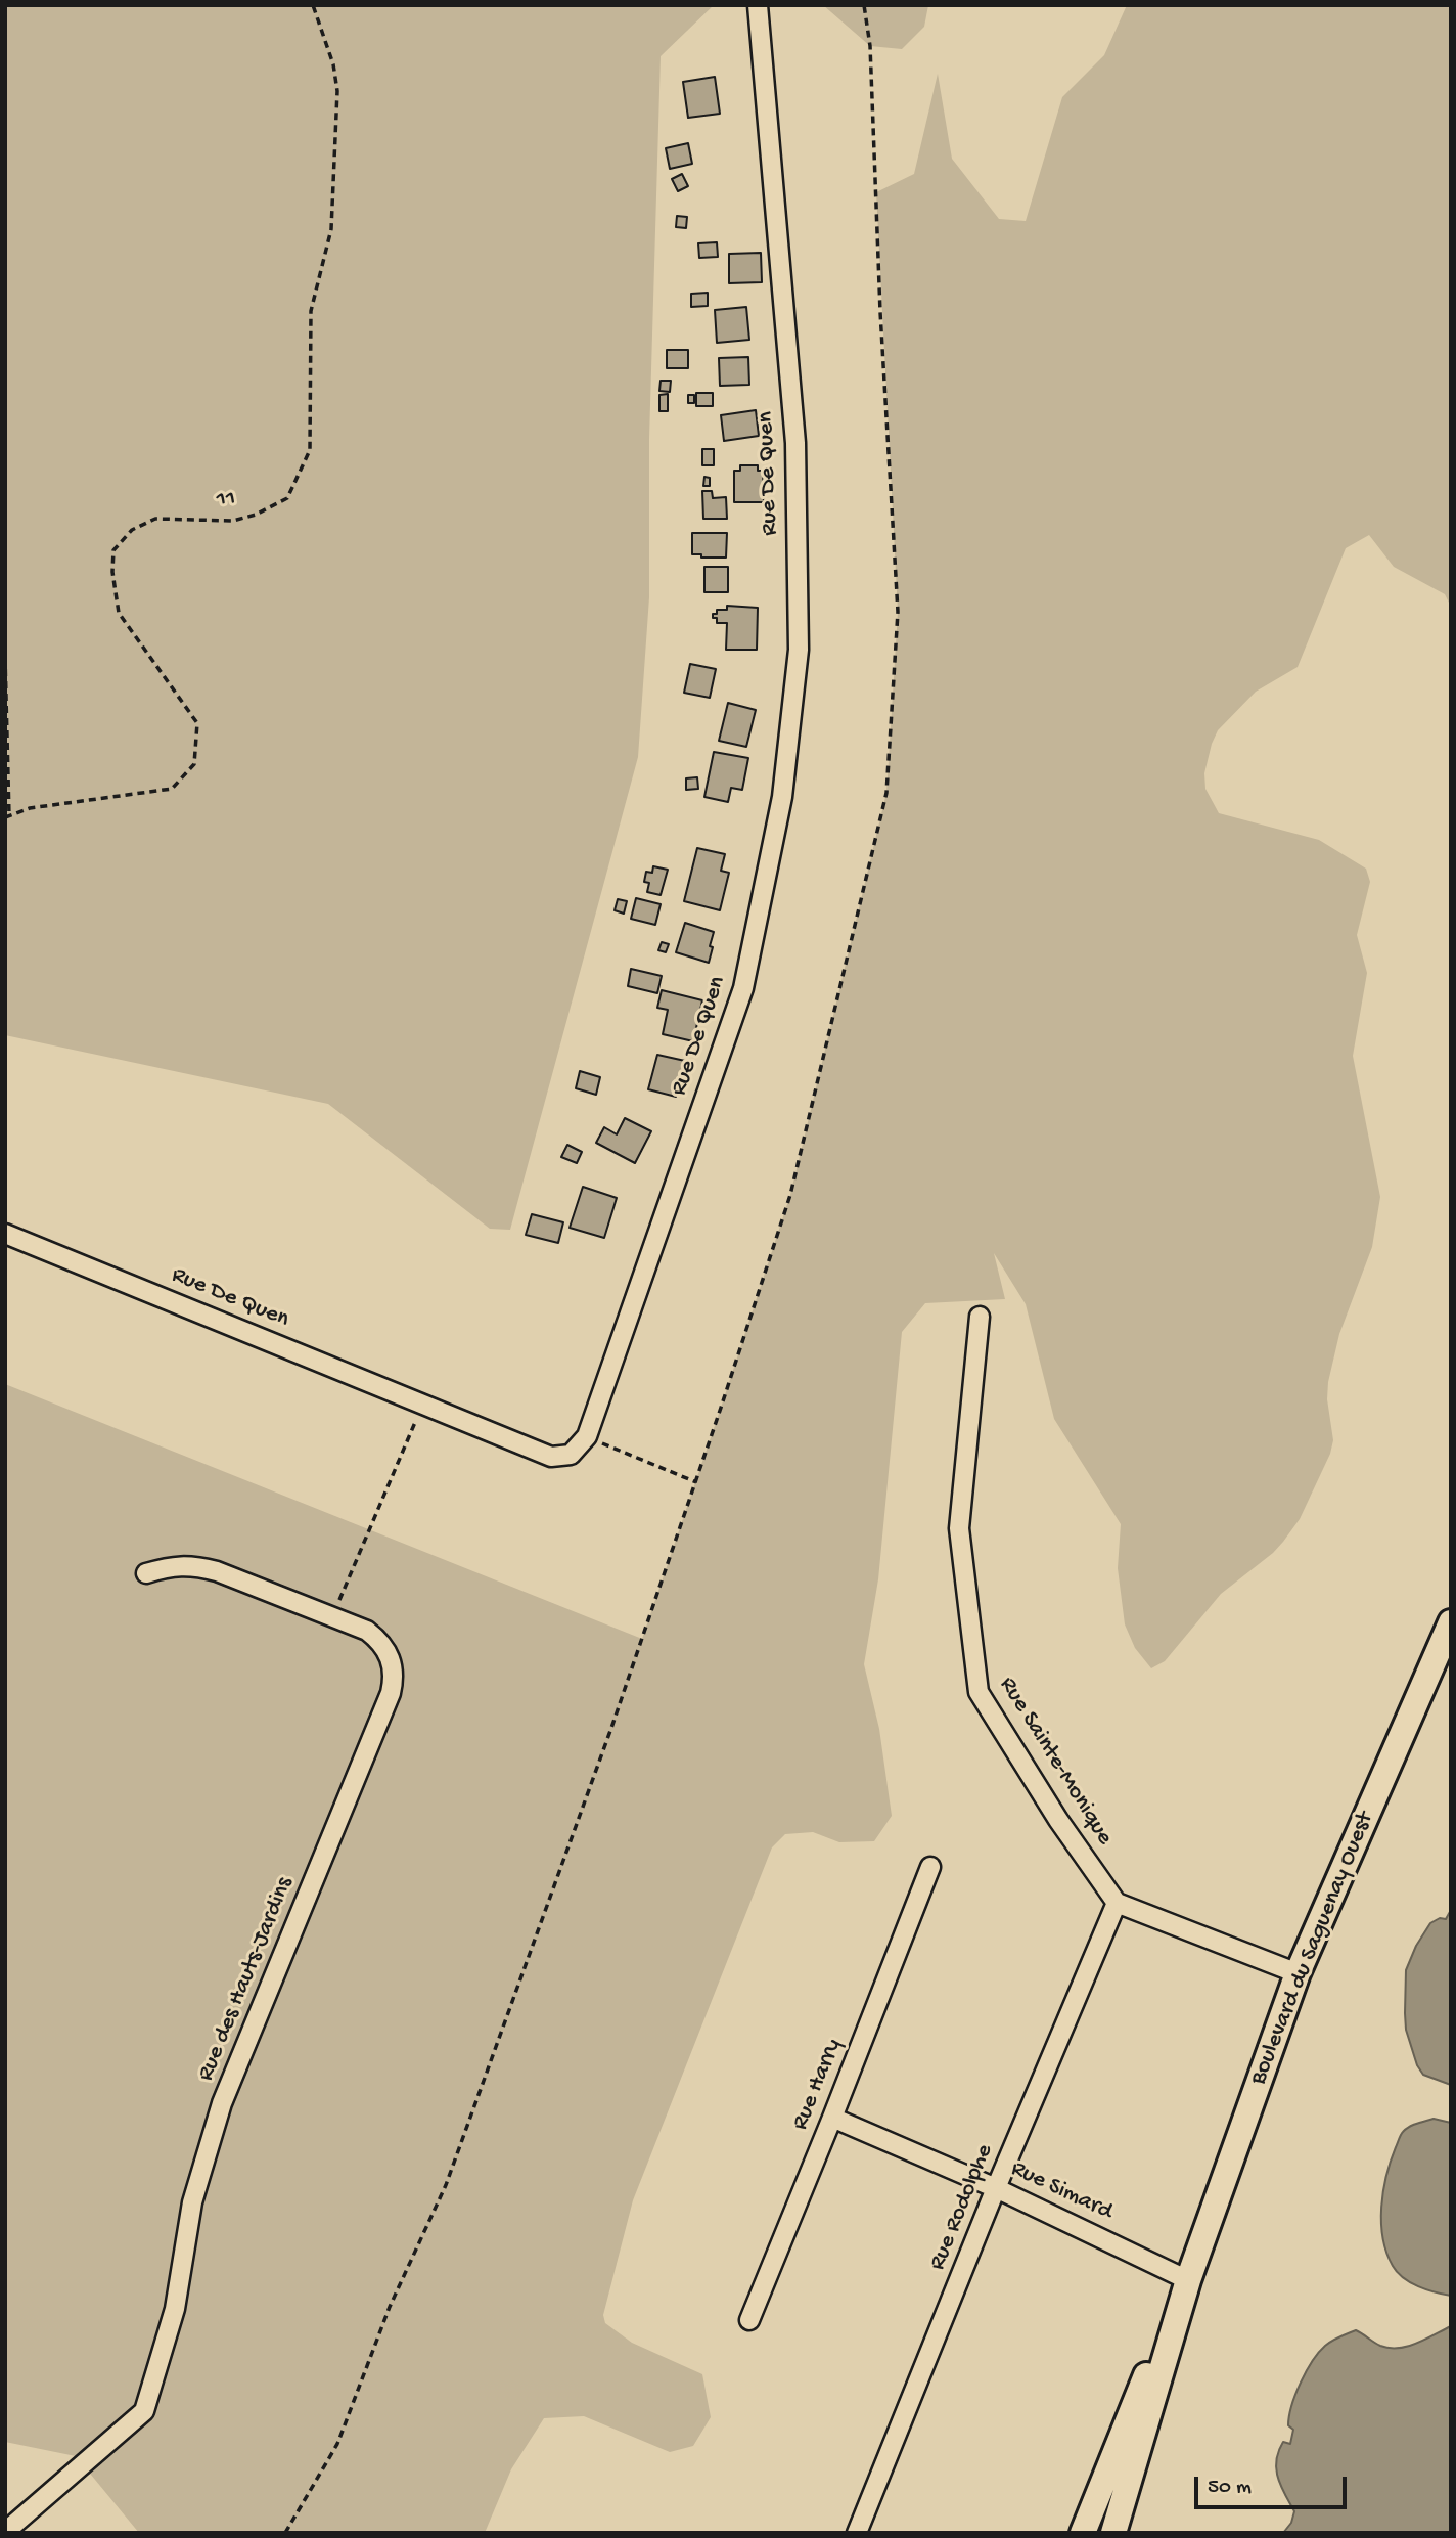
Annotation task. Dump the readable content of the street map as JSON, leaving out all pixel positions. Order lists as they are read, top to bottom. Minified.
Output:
{"streets":{"main road":["Boulevard du Saguenay Ouest"],"street":["Rue De Quen","Rue Sainte-Monique","Rue des Hauts-Jardins","Rue Harry","Rue Simard","Rue Rodolphe"],"path":["11"]},"crossings":[["Rue Sainte-Monique","Rue Rodolphe"],["Boulevard du Saguenay Ouest","Rue Simard"],["Rue Harry","Rue Simard"],["Rue Simard","Rue Rodolphe"]],"scale_bar":"50 m"}
